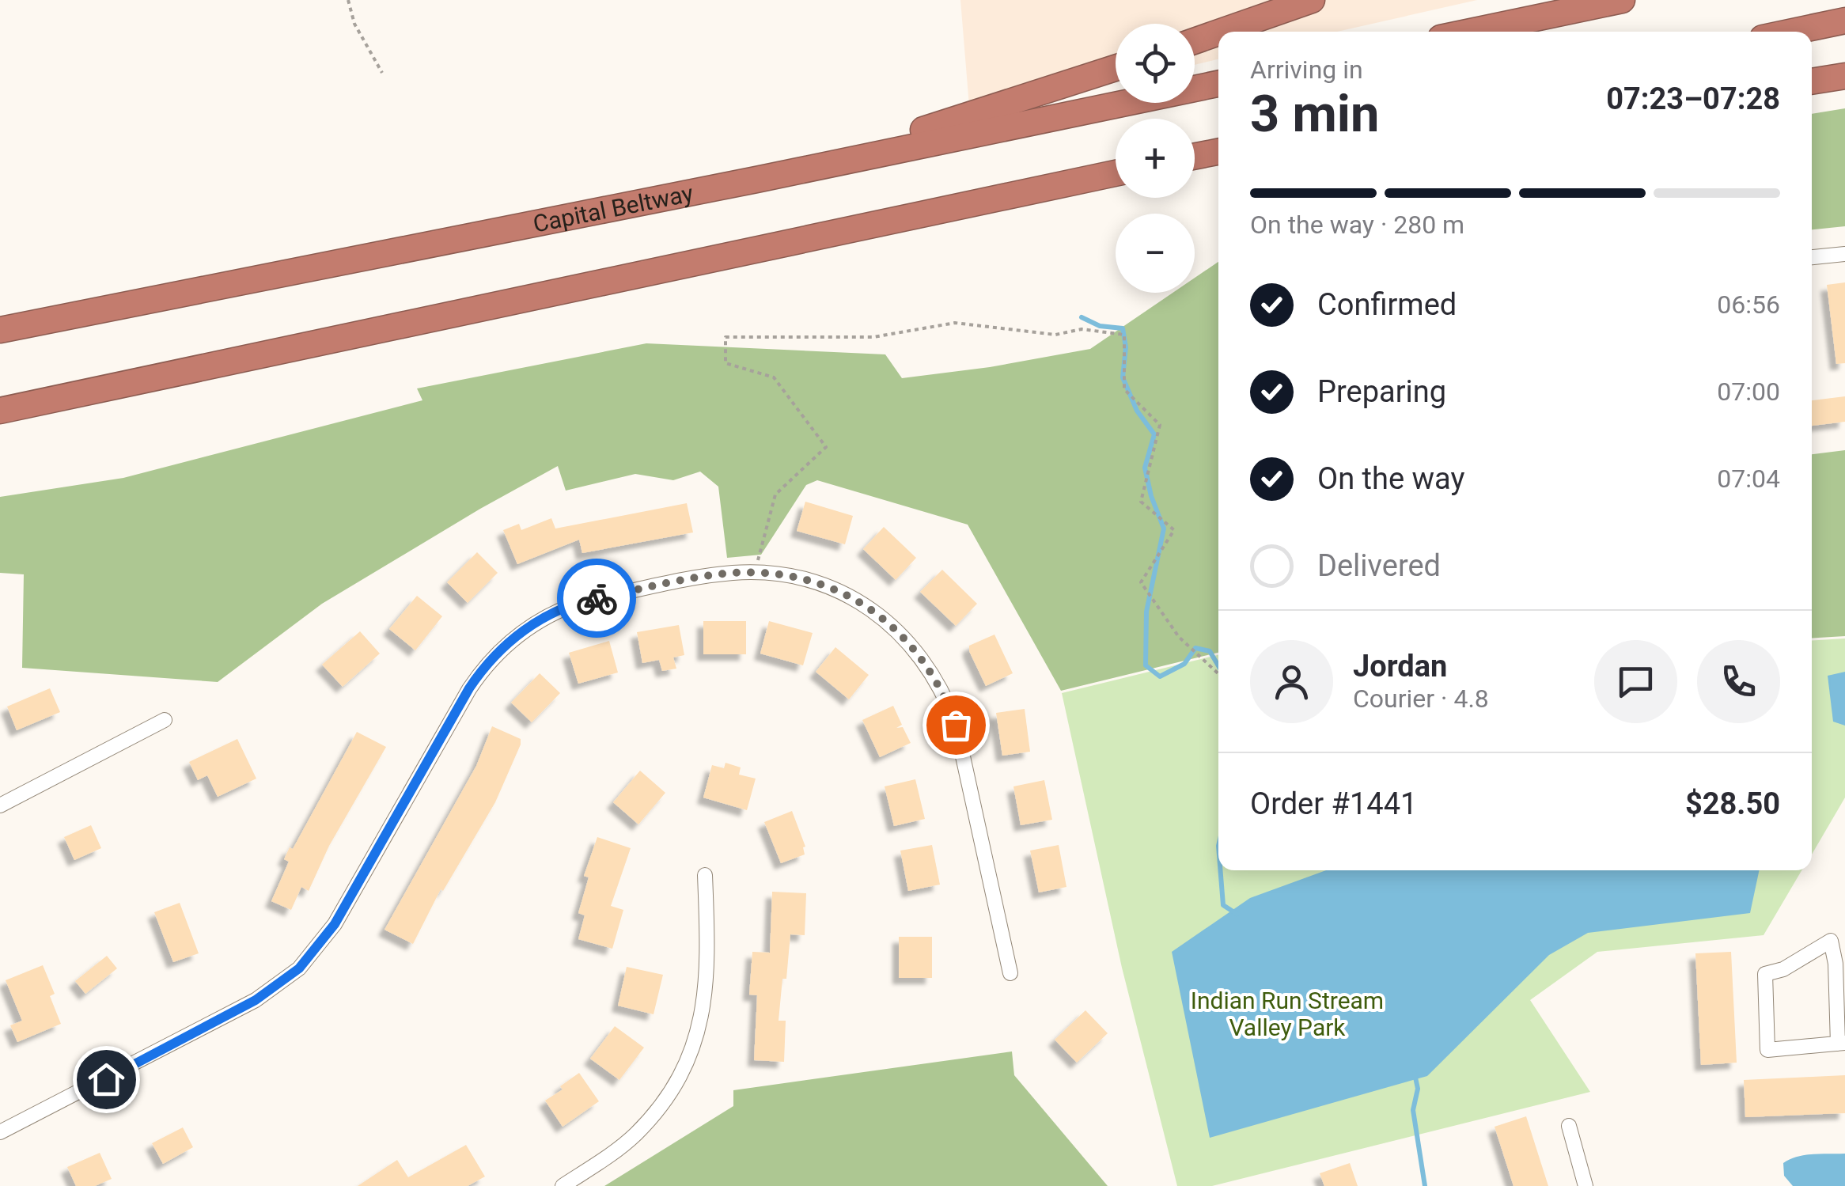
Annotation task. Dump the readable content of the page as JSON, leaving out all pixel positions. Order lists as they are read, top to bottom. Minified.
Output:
{"streets":{"highway":["Capital Beltway"]},"parks":["Indian Run Stream Valley Park"],"page":{"map_buttons":["+","−"],"heading":["3 min","Arriving in","07:23–07:28"],"panel":["Jordan","Courier · 4.8","Order #1441","$28.50"],"bar":"On the way · 280 m","list":[["Confirmed","06:56"],["Preparing","07:00"],["On the way","07:04"],"Delivered"]}}
